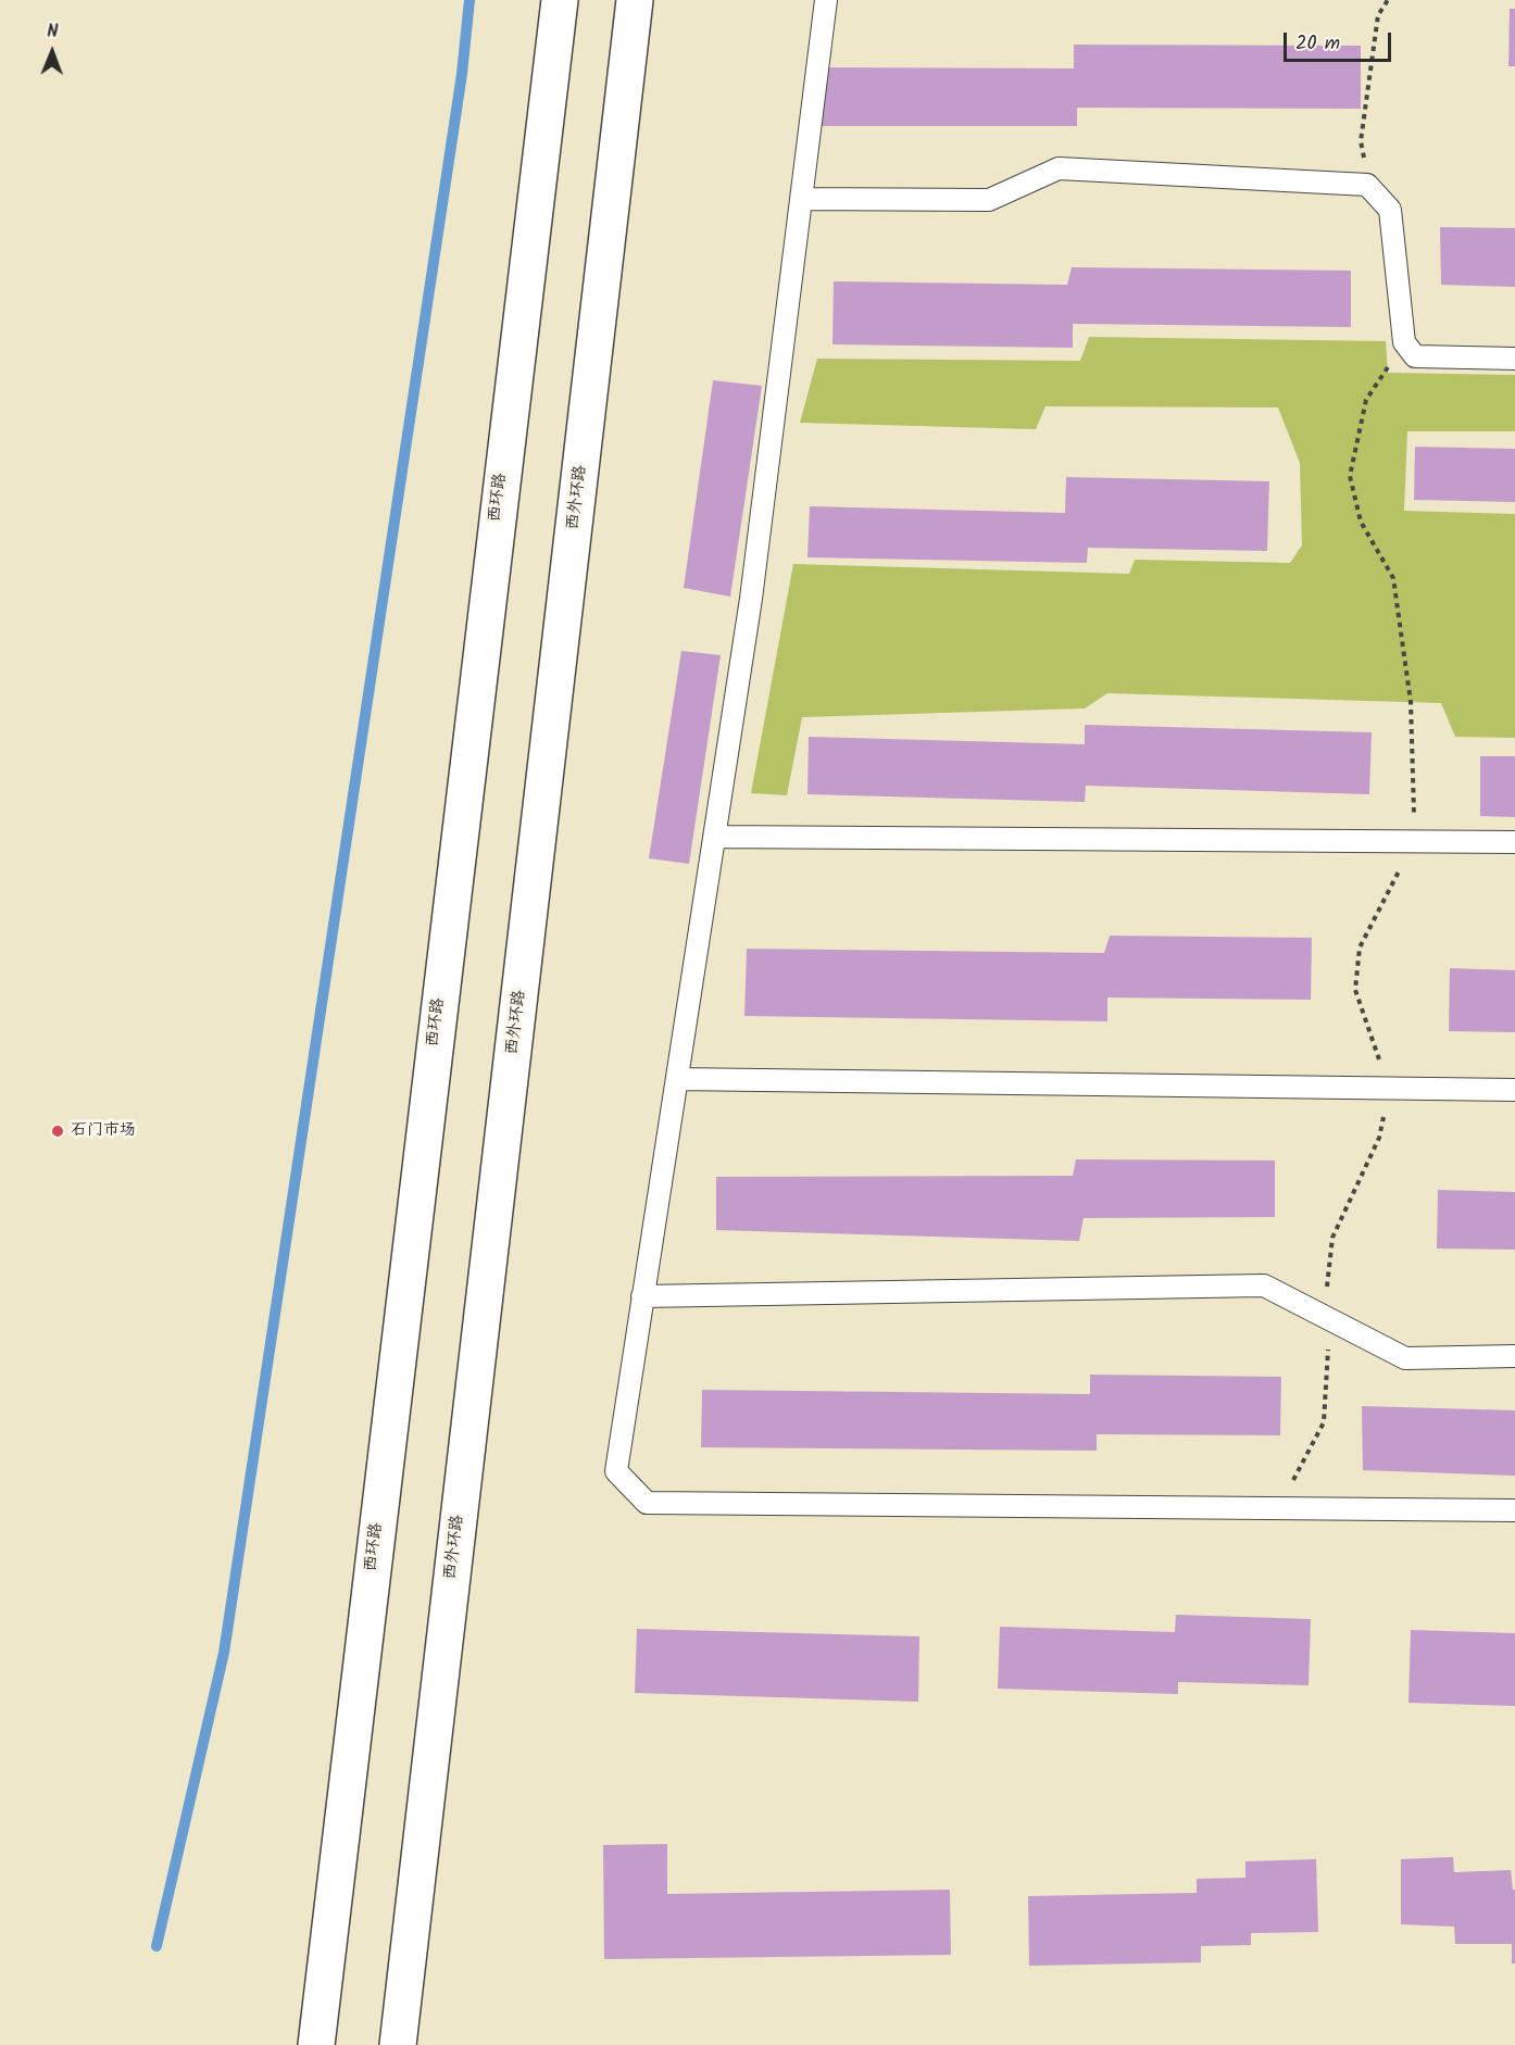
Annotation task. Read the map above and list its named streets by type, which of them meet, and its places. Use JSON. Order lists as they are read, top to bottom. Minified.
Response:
{"streets":{"main road":["西环路","西外环路"]},"places":["石门市场"],"scale_bar":"20 m","north":"top"}
